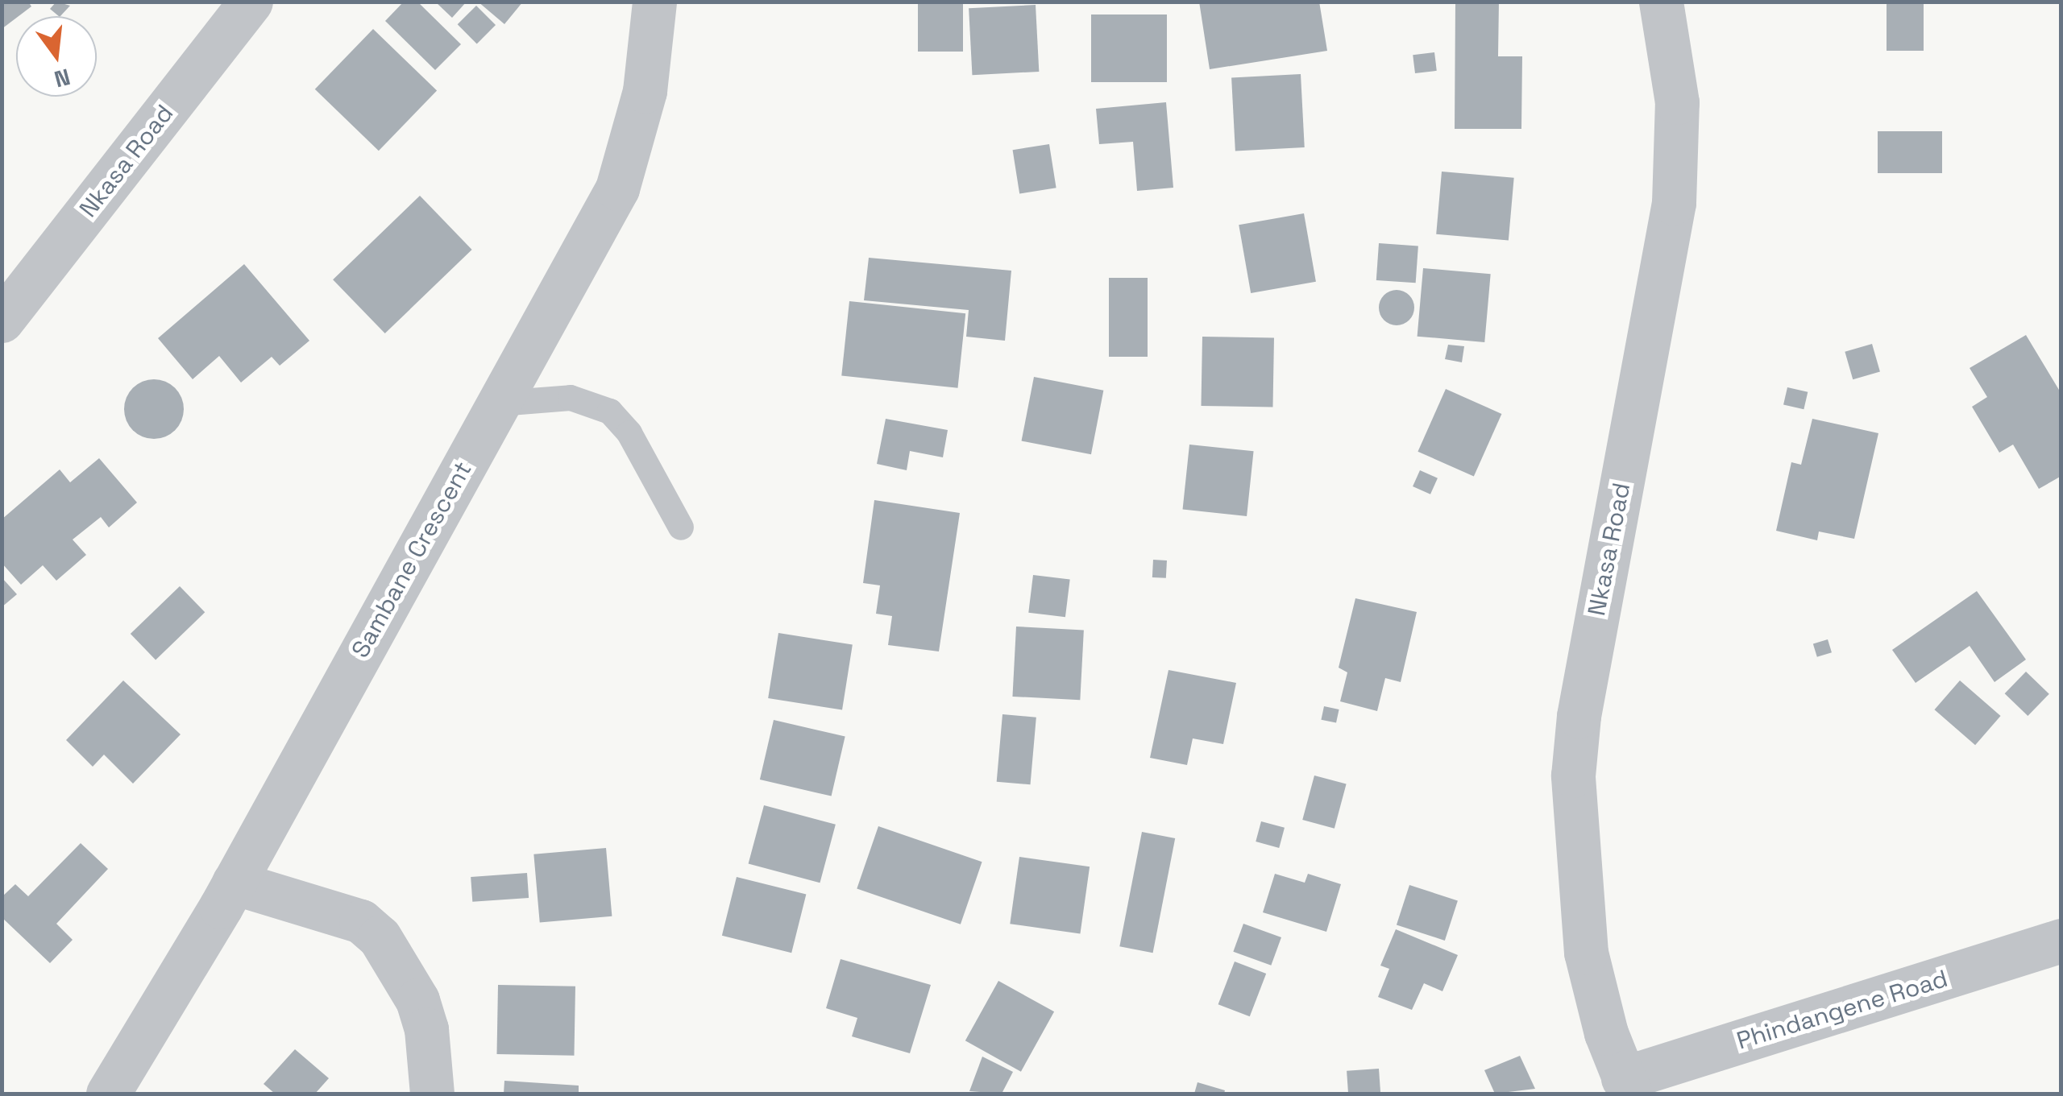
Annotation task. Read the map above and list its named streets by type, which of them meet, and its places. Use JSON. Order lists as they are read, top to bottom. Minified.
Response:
{"streets":{"street":["Nkasa Road","Sambane Crescent","Phindangene Road"]},"crossings":[["Nkasa Road","Phindangene Road"]],"north":"bottom"}
